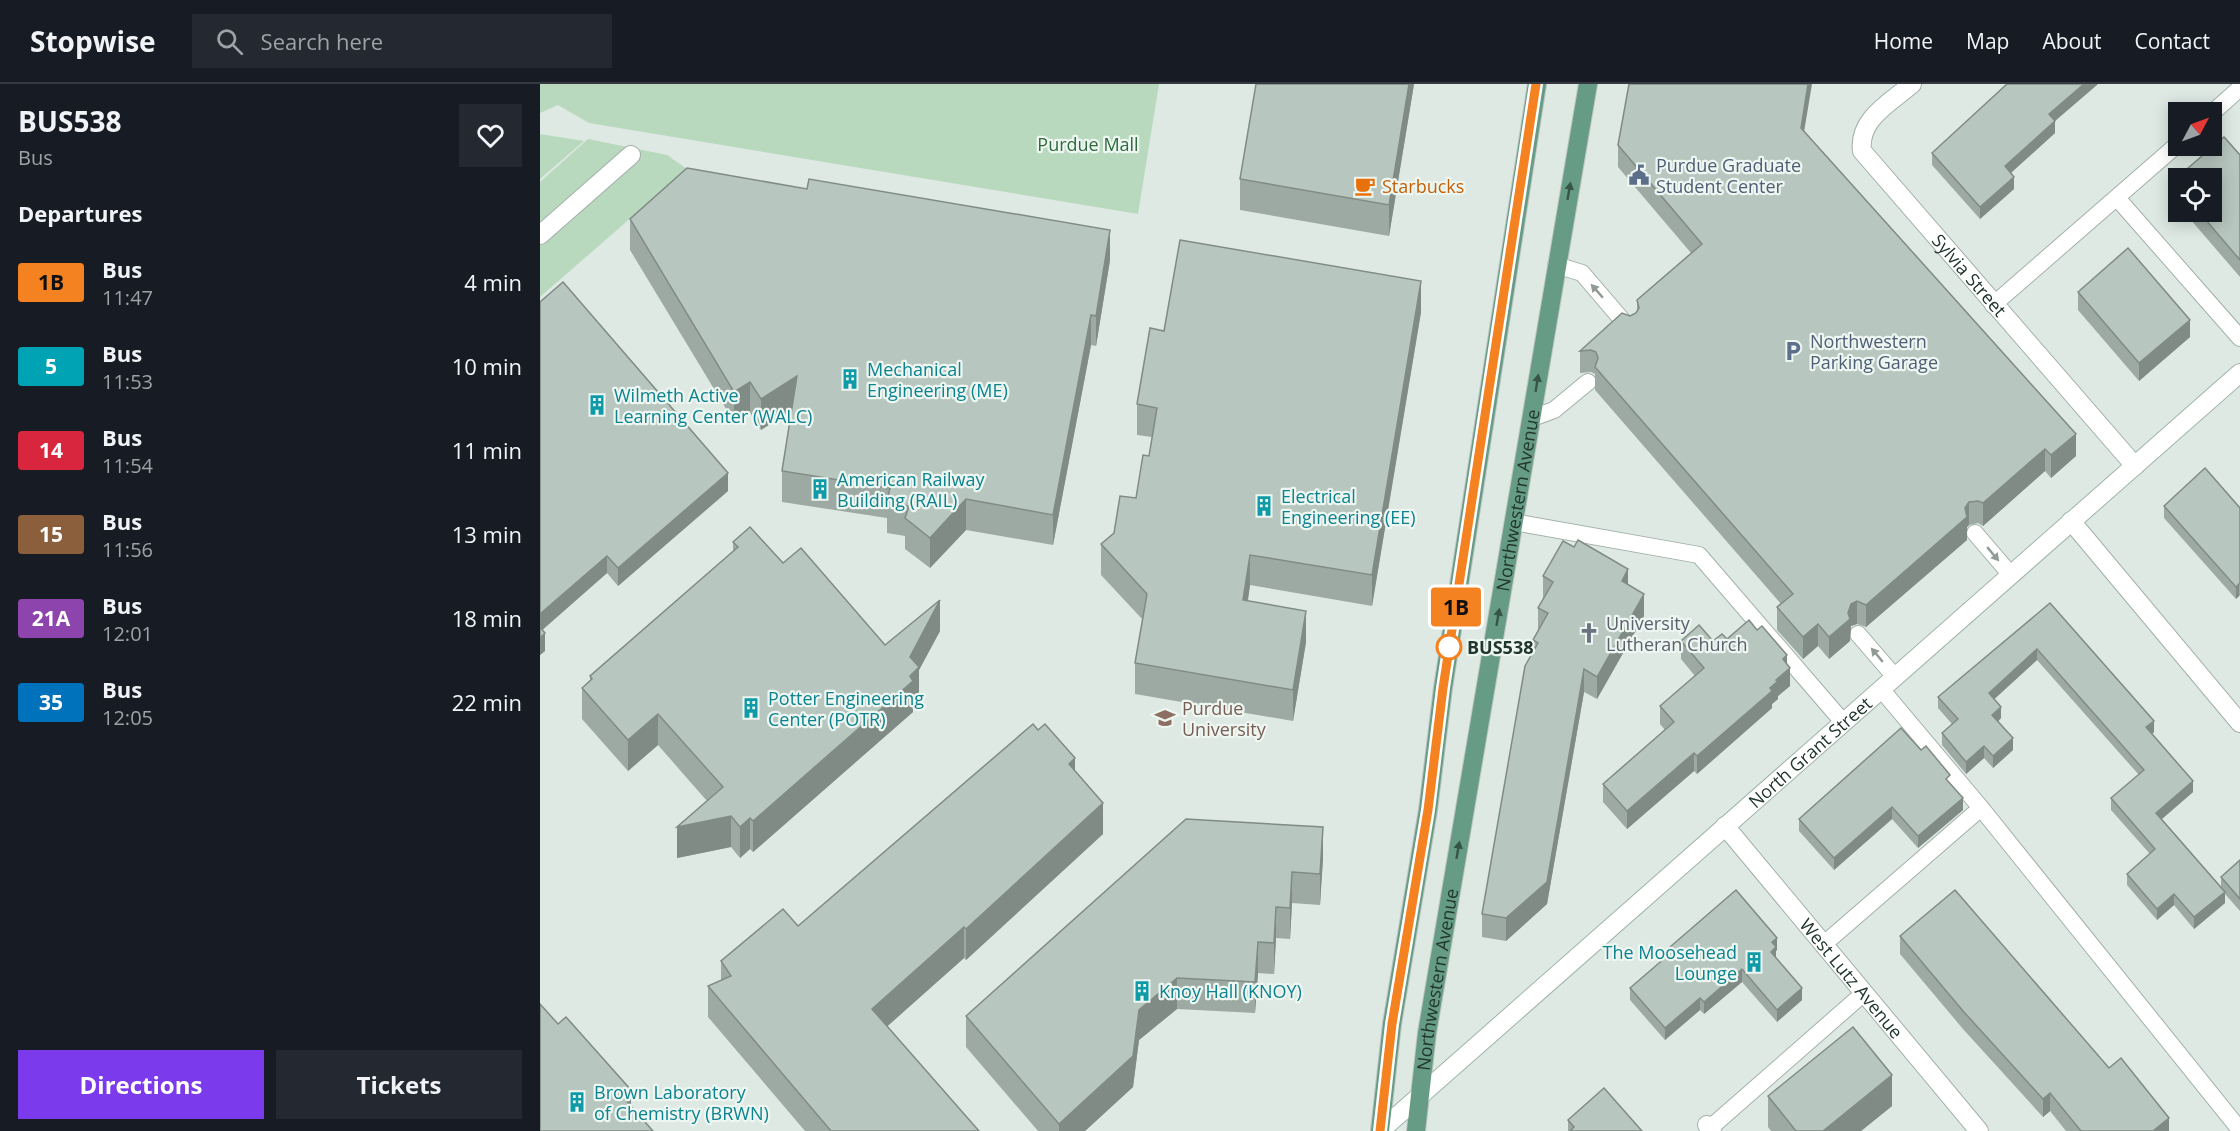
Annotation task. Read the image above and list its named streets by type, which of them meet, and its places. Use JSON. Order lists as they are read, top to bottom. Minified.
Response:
{"streets":{"main road":["Northwestern Avenue"],"street":["Sylvia Street","North Grant Street","West Lutz Avenue"]},"crossings":[["Sylvia Street","North Grant Street"],["Northwestern Avenue","North Grant Street"],["North Grant Street","West Lutz Avenue"]],"parks":["Purdue Mall"],"places":{"public building":["Purdue Graduate Student Center"],"cafe":["Starbucks"],"parking":["Northwestern Parking Garage"],"building":["Mechanical Engineering (ME)","Wilmeth Active Learning Center (WALC)","American Railway Building (RAIL)","Electrical Engineering (EE)","Potter Engineering Center (POTR)","The Moosehead Lounge","Knoy Hall (KNOY)","Brown Laboratory of Chemistry (BRWN)"],"church":["University Lutheran Church"],"other":["BUS538"],"school or university":["Purdue University"]},"lines":["bus line 1B"],"north":"top right","page":{"header":"Stopwise","search":"Search here","nav":["Home","Map","About","Contact"],"heading":[["BUS538","Bus"],"Departures"],"on_map":"1B","list":[{"mark":"1B","name":"Bus","note":"11:47","value":"4 min"},{"mark":"5","name":"Bus","note":"11:53","value":"10 min"},{"mark":"14","name":"Bus","note":"11:54","value":"11 min"},{"mark":"15","name":"Bus","note":"11:56","value":"13 min"},{"mark":"21A","name":"Bus","note":"12:01","value":"18 min"},{"mark":"35","name":"Bus","note":"12:05","value":"22 min"}],"buttons":["Directions","Tickets"]}}
